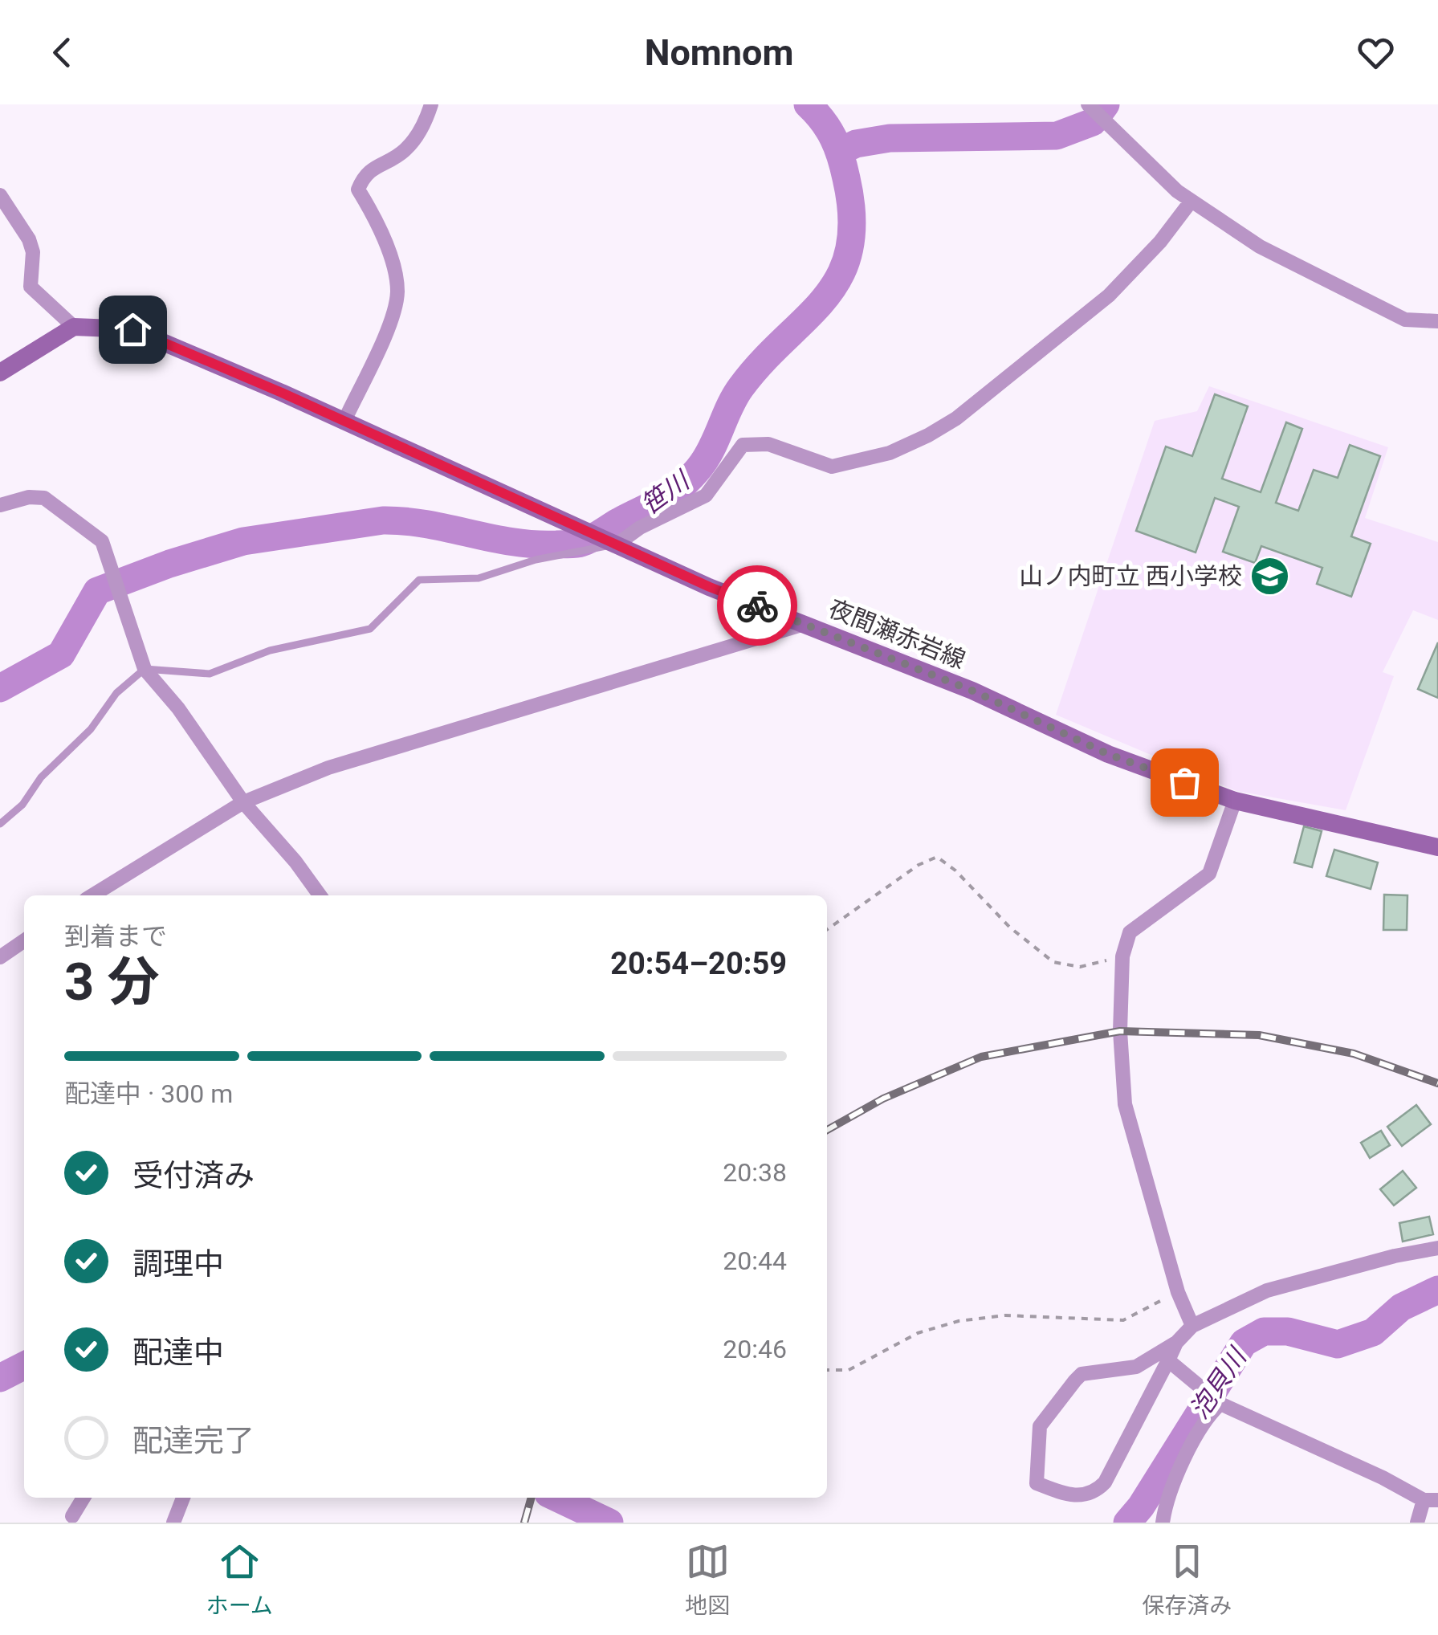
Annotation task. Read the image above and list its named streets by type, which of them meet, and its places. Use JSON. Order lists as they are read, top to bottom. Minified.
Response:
{"streets":{"main road":["夜間瀬赤岩線"]},"water":["笹川","泡貝川"],"places":{"school or university":["山ノ内町立 西小学校"]},"page":{"header":"Nomnom","heading":["3 分","到着まで","20:54–20:59"],"bar":"配達中 · 300 m","list":[["受付済み","20:38"],["調理中","20:44"],["配達中","20:46"],"配達完了"],"tabs":["ホーム","地図","保存済み"]}}
